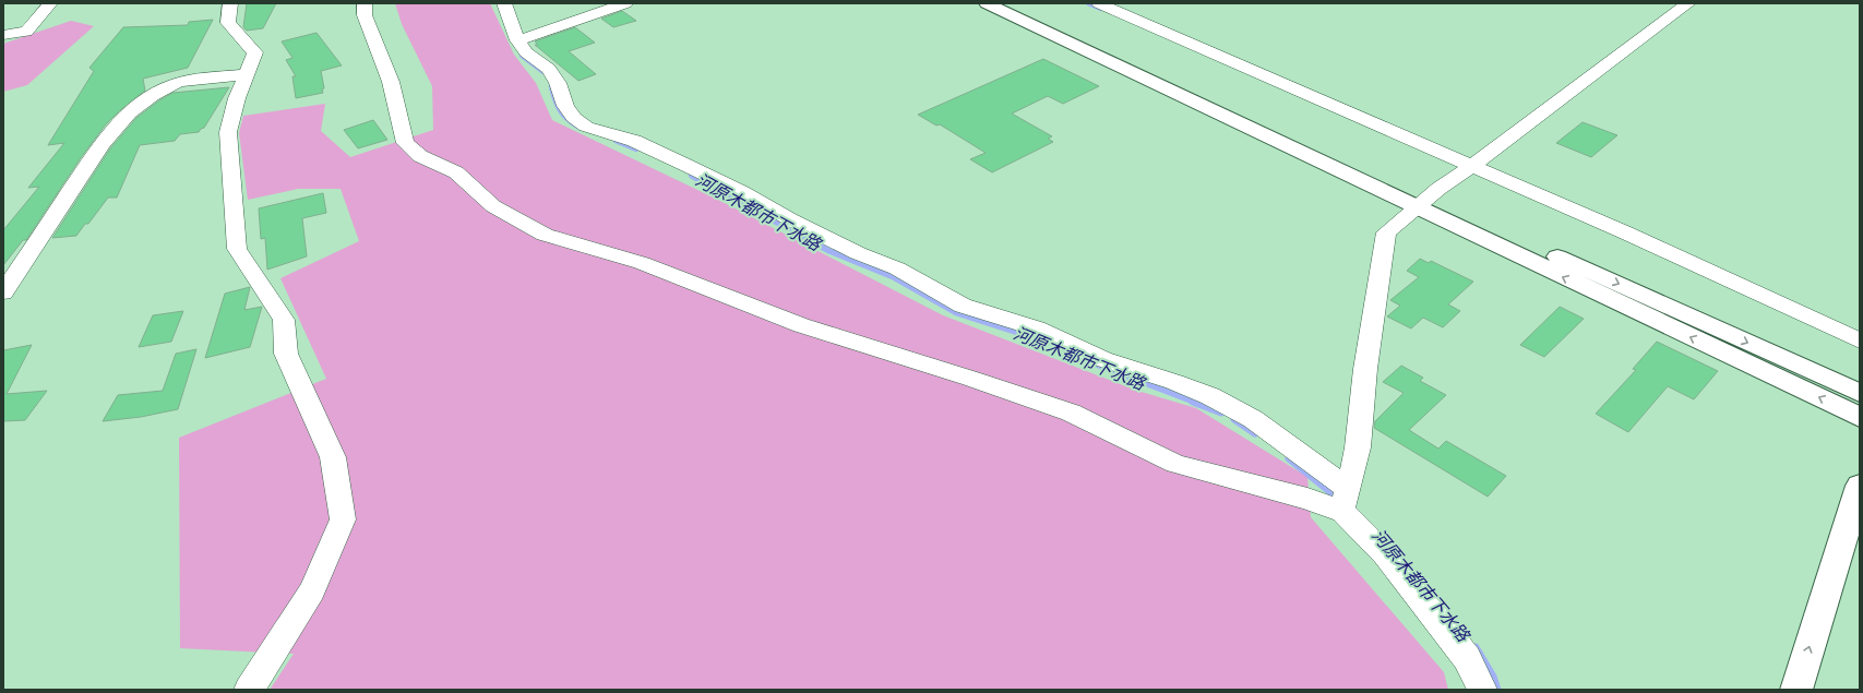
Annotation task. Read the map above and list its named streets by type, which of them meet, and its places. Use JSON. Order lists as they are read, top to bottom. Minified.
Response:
{"water":["河原木都市下水路"]}
